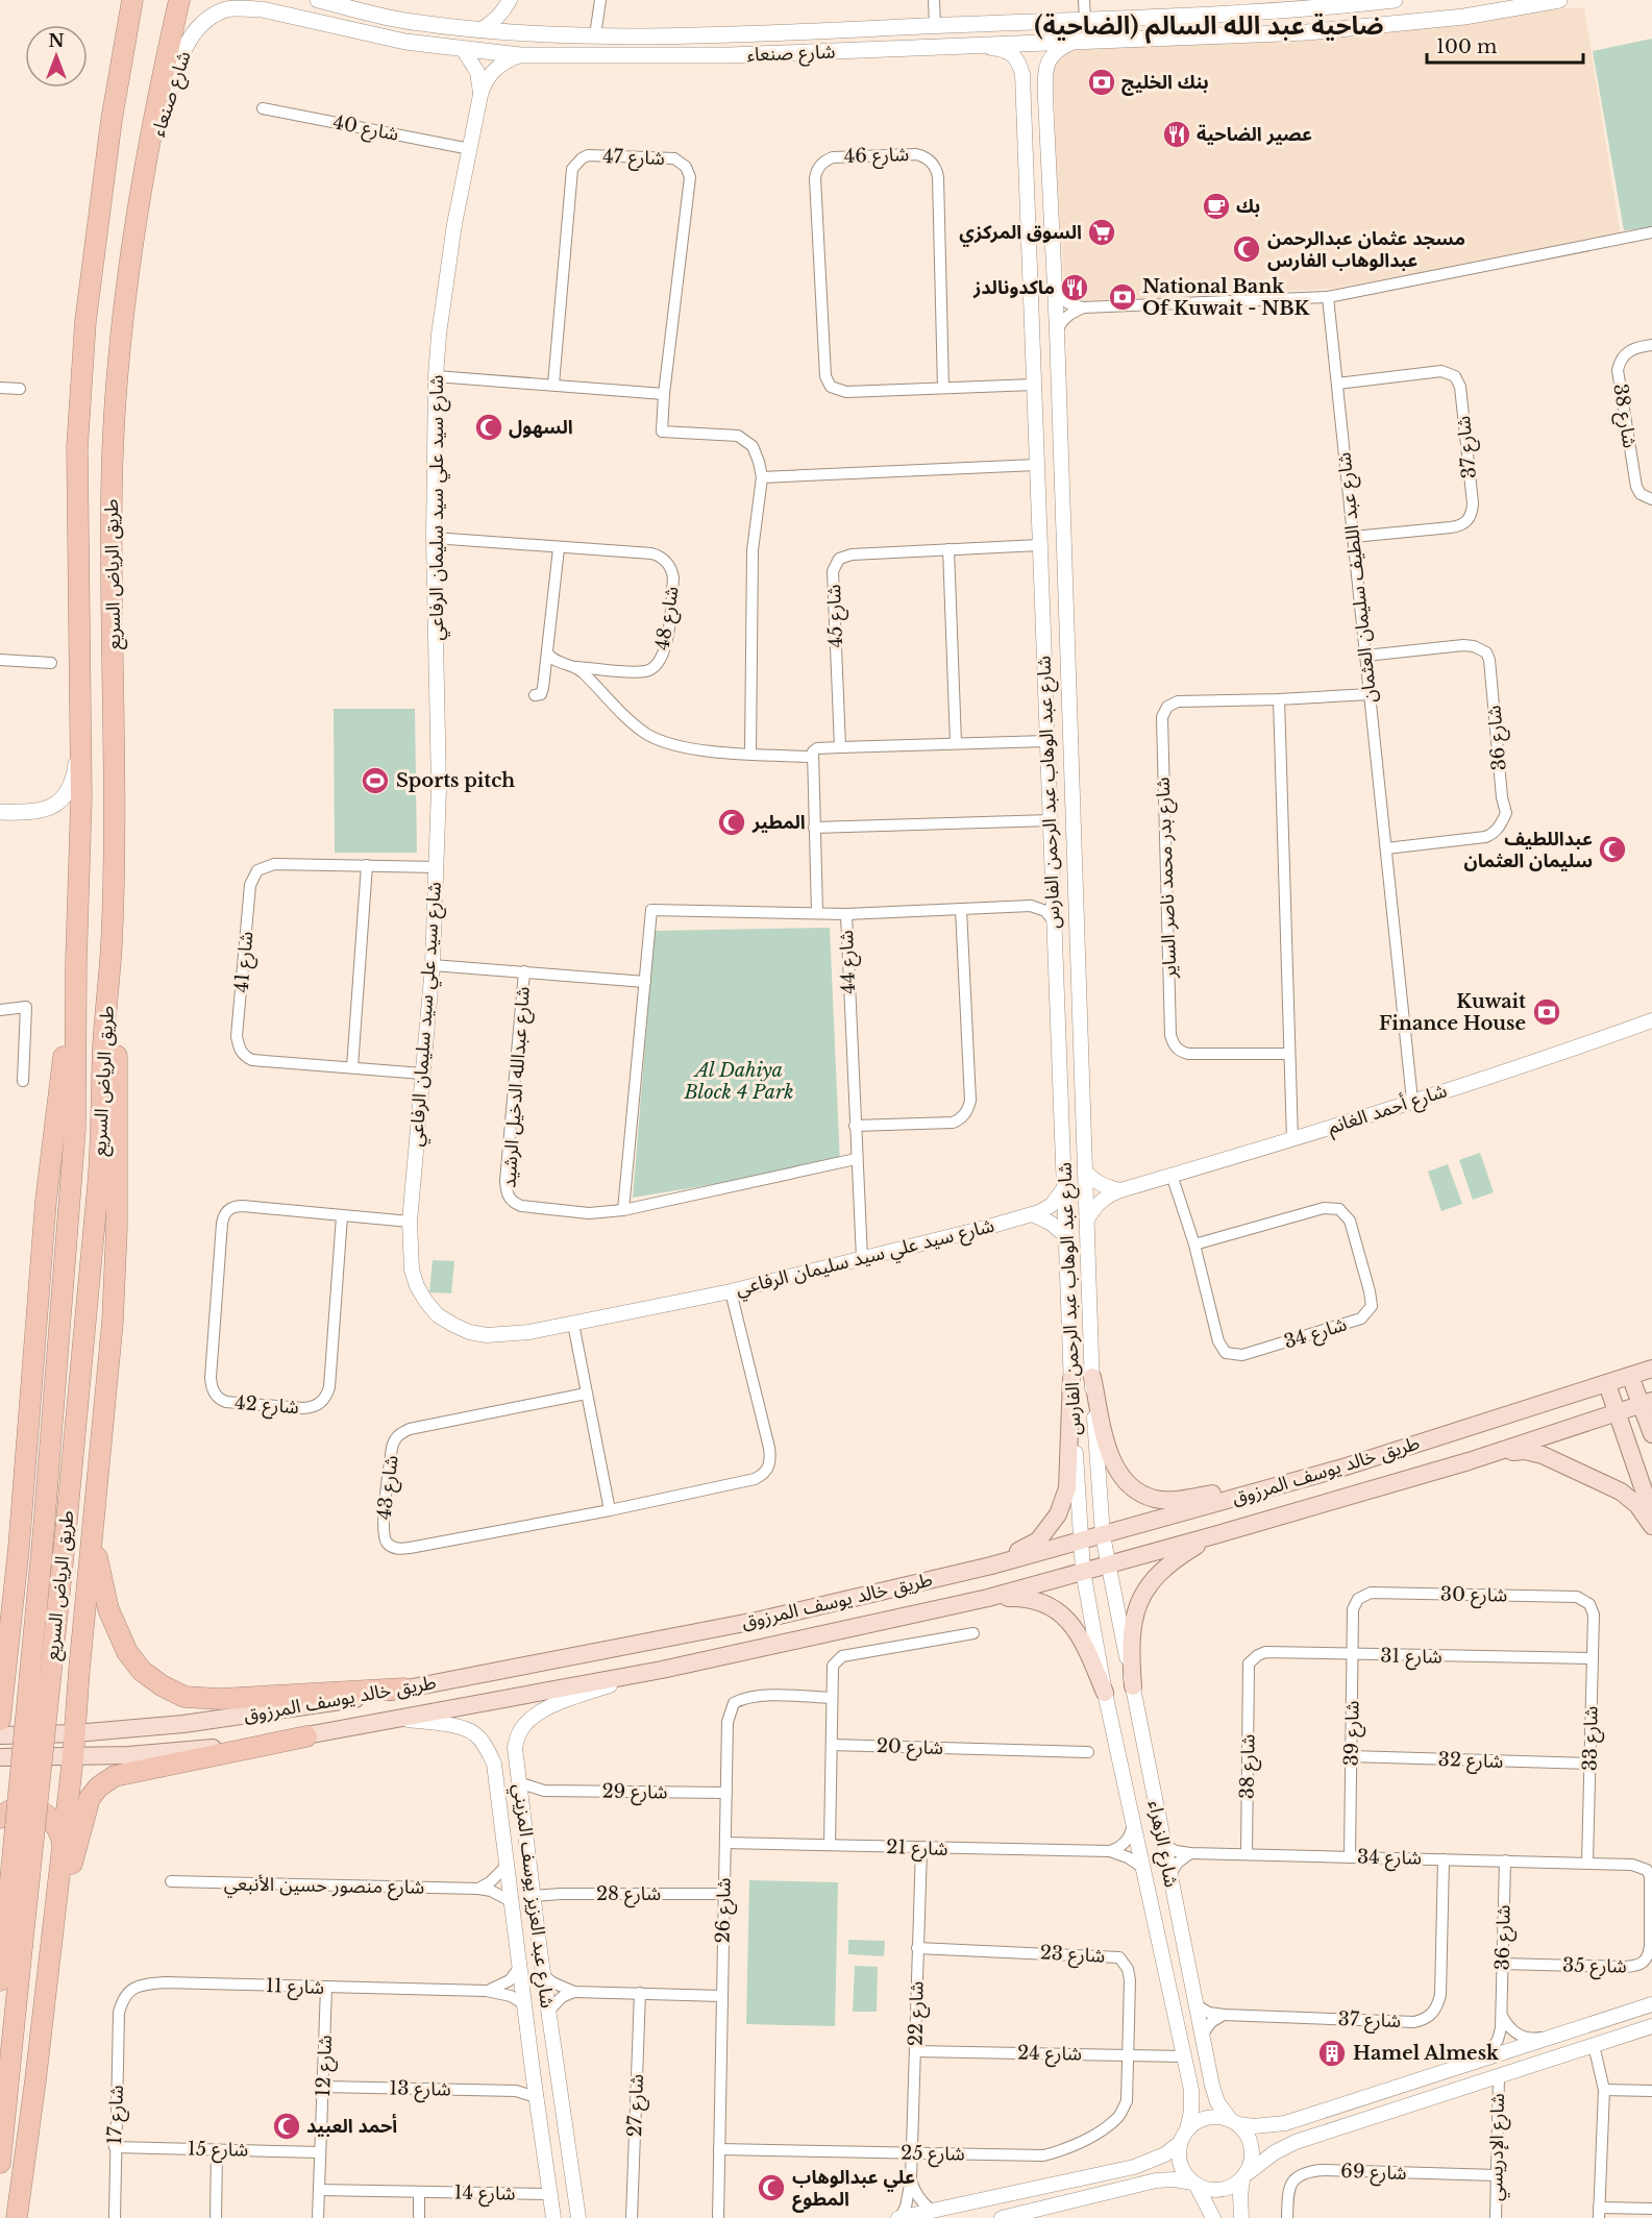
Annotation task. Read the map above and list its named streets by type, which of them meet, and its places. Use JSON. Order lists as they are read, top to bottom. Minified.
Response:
{"streets":{"highway":["طريق الرياض السريع"],"main road":["شارع صنعاء","طريق خالد يوسف المرزوق"],"street":["شارع 40","شارع 46","شارع 47","شارع 38","شارع 37","شارع سيد علي سيد سليمان الرفاعي","شارع عبد اللطيف سليمان العثمان","شارع 45","شارع 48","شارع 36","شارع عبد الوهاب عبد الرحمن الفارس","شارع بدر محمد ناصر الساير","شارع 41","شارع 44","شارع عبدالله الدخيل الرشيد","شارع أحمد الغانم","شارع 34","شارع 42","شارع 43","شارع 30","شارع 31","شارع 39","شارع 33","شارع 20","شارع 32","شارع 29","شارع الزهراء","شارع 21","شارع منصور حسين الأنبعي","شارع 28","شارع عبد العزيز يوسف المزيني","شارع 26","شارع 23","شارع 35","شارع 11","شارع 22","شارع 24","شارع 12","شارع 13","شارع 27","شارع 17","شارع الإدريسي","شارع 15","شارع 25","شارع 69","شارع 14"]},"crossings":[["شارع صنعاء","شارع سيد علي سيد سليمان الرفاعي"],["شارع صنعاء","طريق الرياض السريع"],["شارع صنعاء","شارع عبد الوهاب عبد الرحمن الفارس"],["شارع 40","شارع سيد علي سيد سليمان الرفاعي"],["شارع 46","شارع عبد الوهاب عبد الرحمن الفارس"],["شارع 38","شارع 34"],["شارع 38","شارع 31"],["شارع 37","شارع عبد اللطيف سليمان العثمان"],["شارع 37","شارع 34"],["شارع 37","شارع الزهراء"],["شارع سيد علي سيد سليمان الرفاعي","شارع 48"],["شارع سيد علي سيد سليمان الرفاعي","شارع عبد الوهاب عبد الرحمن الفارس"],["شارع سيد علي سيد سليمان الرفاعي","شارع 41"],["شارع سيد علي سيد سليمان الرفاعي","شارع 44"],["شارع سيد علي سيد سليمان الرفاعي","شارع عبدالله الدخيل الرشيد"],["شارع سيد علي سيد سليمان الرفاعي","شارع 42"],["شارع سيد علي سيد سليمان الرفاعي","شارع 43"],["شارع عبد اللطيف سليمان العثمان","شارع 36"],["شارع عبد اللطيف سليمان العثمان","شارع بدر محمد ناصر الساير"],["شارع عبد اللطيف سليمان العثمان","شارع أحمد الغانم"],["شارع 45","شارع عبد الوهاب عبد الرحمن الفارس"],["شارع 36","شارع 34"],["شارع 36","شارع 35"],["شارع عبد الوهاب عبد الرحمن الفارس","شارع أحمد الغانم"],["شارع عبد الوهاب عبد الرحمن الفارس","طريق خالد يوسف المرزوق"],["شارع عبد الوهاب عبد الرحمن الفارس","شارع الزهراء"],["شارع 44","شارع عبدالله الدخيل الرشيد"],["شارع أحمد الغانم","شارع 34"],["شارع 34","شارع 39"],["شارع 34","شارع 33"],["شارع 34","شارع الزهراء"],["شارع 34","شارع 35"],["طريق خالد يوسف المرزوق","شارع الزهراء"],["طريق خالد يوسف المرزوق","شارع عبد العزيز يوسف المزيني"],["شارع 30","شارع 39"],["شارع 30","شارع 33"],["شارع 31","شارع 39"],["شارع 31","شارع 33"],["شارع 39","شارع 32"],["شارع 33","شارع 32"],["شارع 33","شارع 35"],["شارع 29","شارع عبد العزيز يوسف المزيني"],["شارع 29","شارع 26"],["شارع الزهراء","شارع 21"],["شارع الزهراء","شارع 24"],["شارع 21","شارع 26"],["شارع 21","شارع 22"],["شارع منصور حسين الأنبعي","شارع عبد العزيز يوسف المزيني"],["شارع 28","شارع عبد العزيز يوسف المزيني"],["شارع 28","شارع 26"],["شارع عبد العزيز يوسف المزيني","شارع 11"],["شارع عبد العزيز يوسف المزيني","شارع 13"],["شارع عبد العزيز يوسف المزيني","شارع 14"],["شارع 26","شارع 25"],["شارع 23","شارع 22"],["شارع 23","شارع 24"],["شارع 23","شارع 25"],["شارع 11","شارع 12"],["شارع 11","شارع 17"],["شارع 22","شارع 24"],["شارع 22","شارع 25"],["شارع 12","شارع 13"],["شارع 12","شارع 15"],["شارع 12","شارع 14"],["شارع 17","شارع 15"],["شارع الإدريسي","شارع 69"]],"districts":["ضاحية عبد الله السالم (الضاحية)"],"parks":["Al Dahiya Block 4 Park"],"places":{"bank":["بنك الخليج","National Bank Of Kuwait - NBK","Kuwait Finance House"],"restaurant":["عصير الضاحية","ماكدونالدز"],"cafe":["بك"],"supermarket":["السوق المركزي"],"mosque":["مسجد عثمان عبدالرحمن عبدالوهاب الفارس","السهول","المطير","عبداللطيف سليمان العثمان","أحمد العبيد","علي عبدالوهاب المطوع"],"sports":["Sports pitch"],"building":["Hamel Almesk"]},"scale_bar":"100 m","north":"top"}
